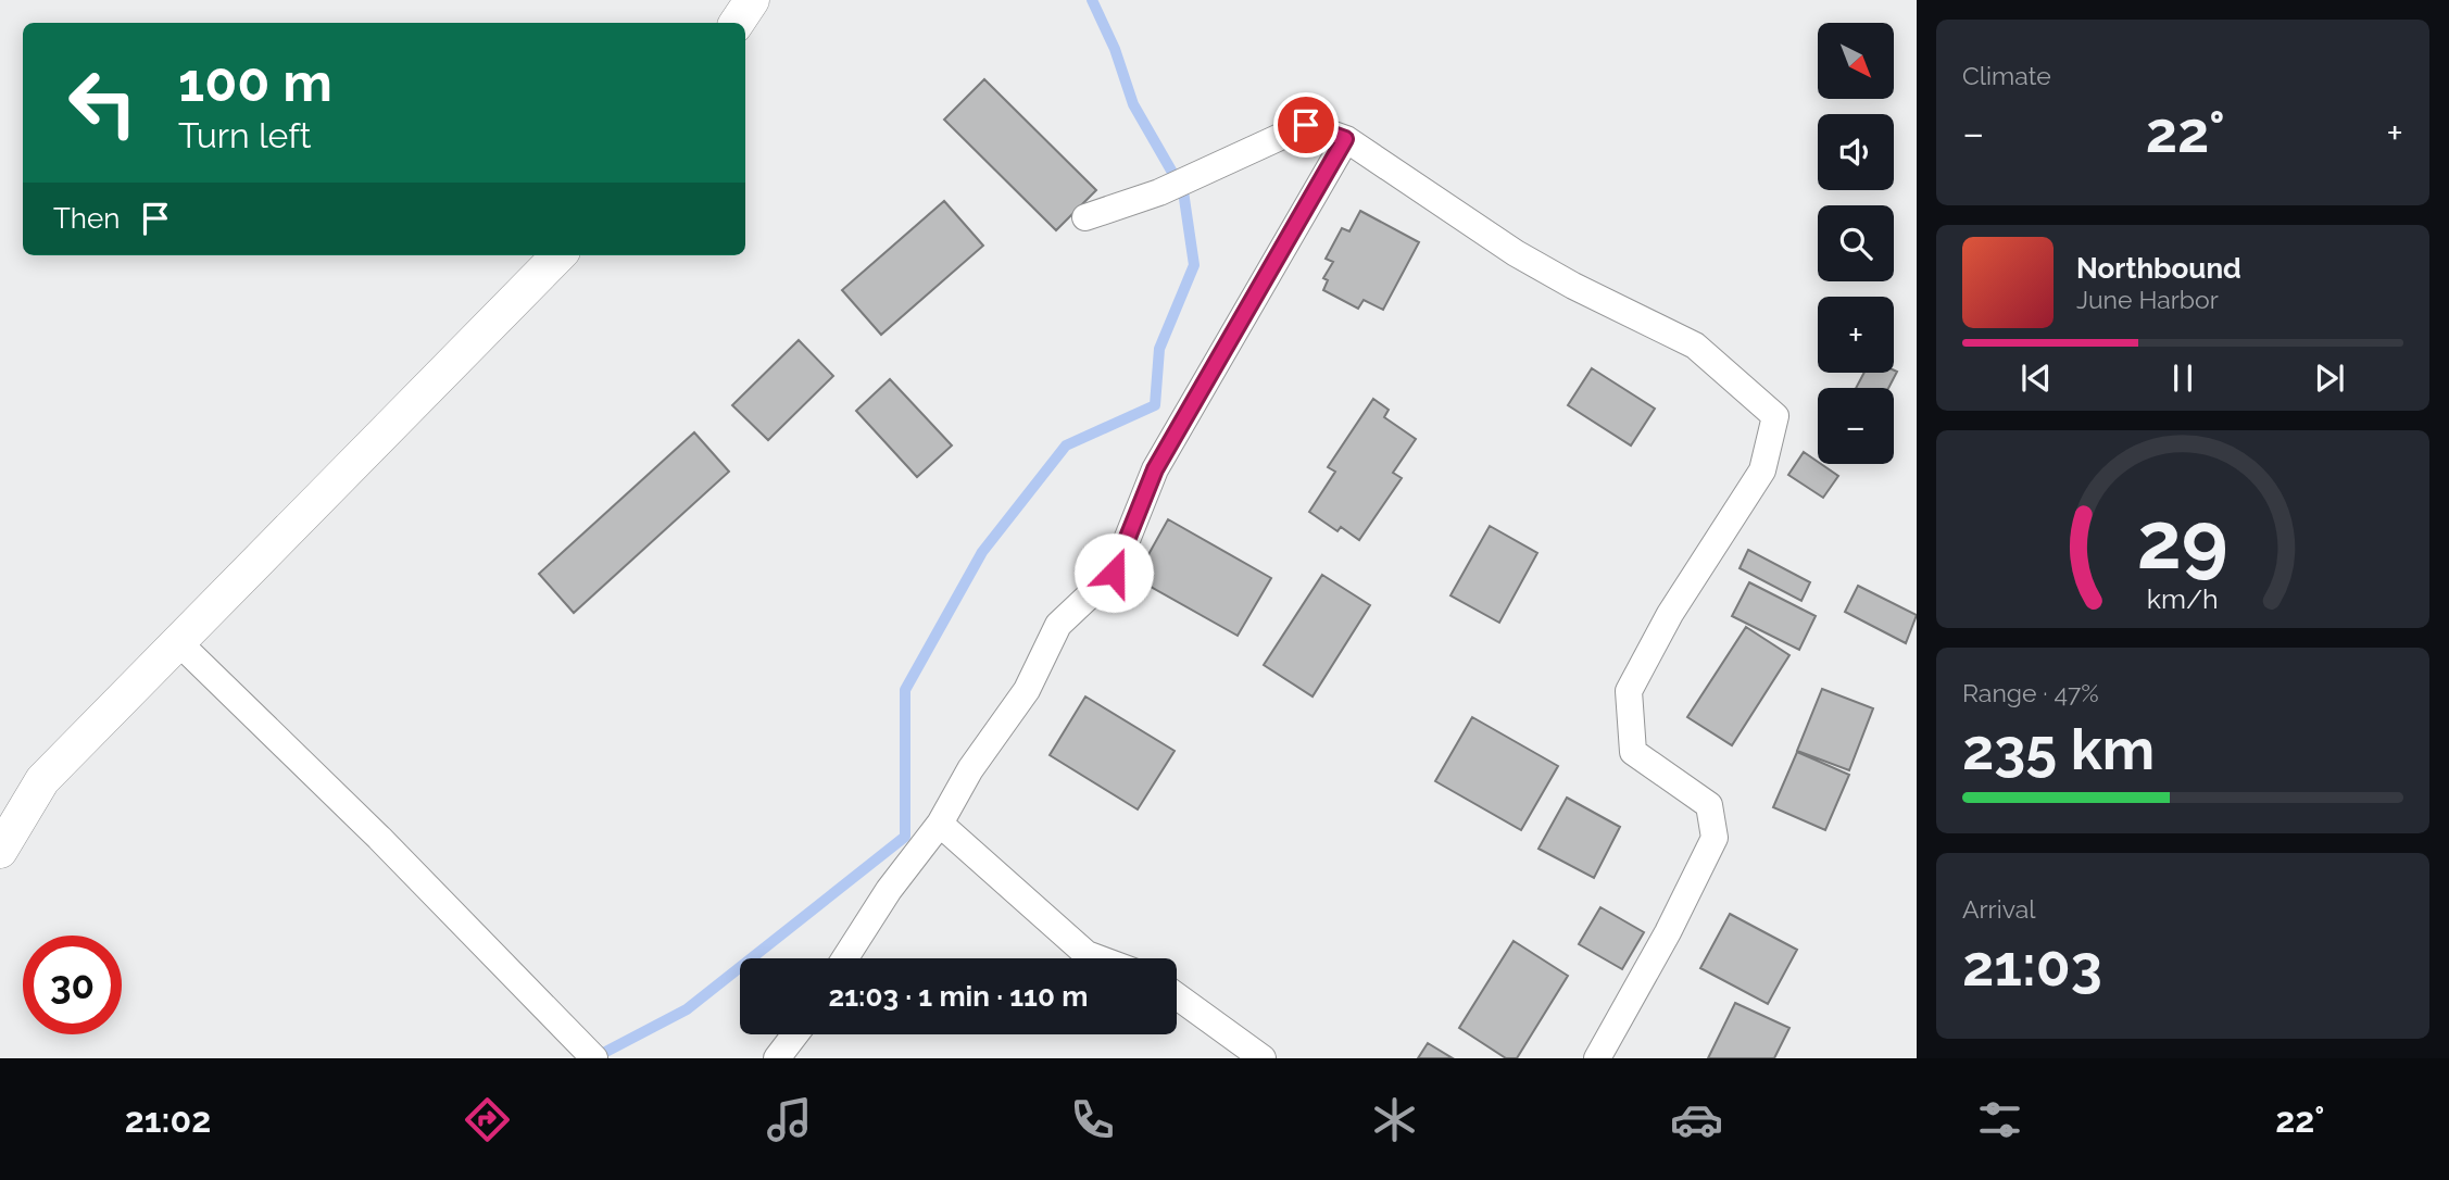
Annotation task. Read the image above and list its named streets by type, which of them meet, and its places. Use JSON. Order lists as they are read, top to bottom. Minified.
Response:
{"north":"bottom right","page":{"tile":["Climate",["Range · 47%","235 km"],["Arrival","21:03"]],"map_buttons":["+","−"],"turn":["100 m","Turn left"],"heat":["−","22°","+"],"then":"Then","song":["Northbound","June Harbor"],"limit":"30","trip":"21:03 · 1 min · 110 m","tabs":["21:02","22°"],"gauge":["29","km/h"]}}
